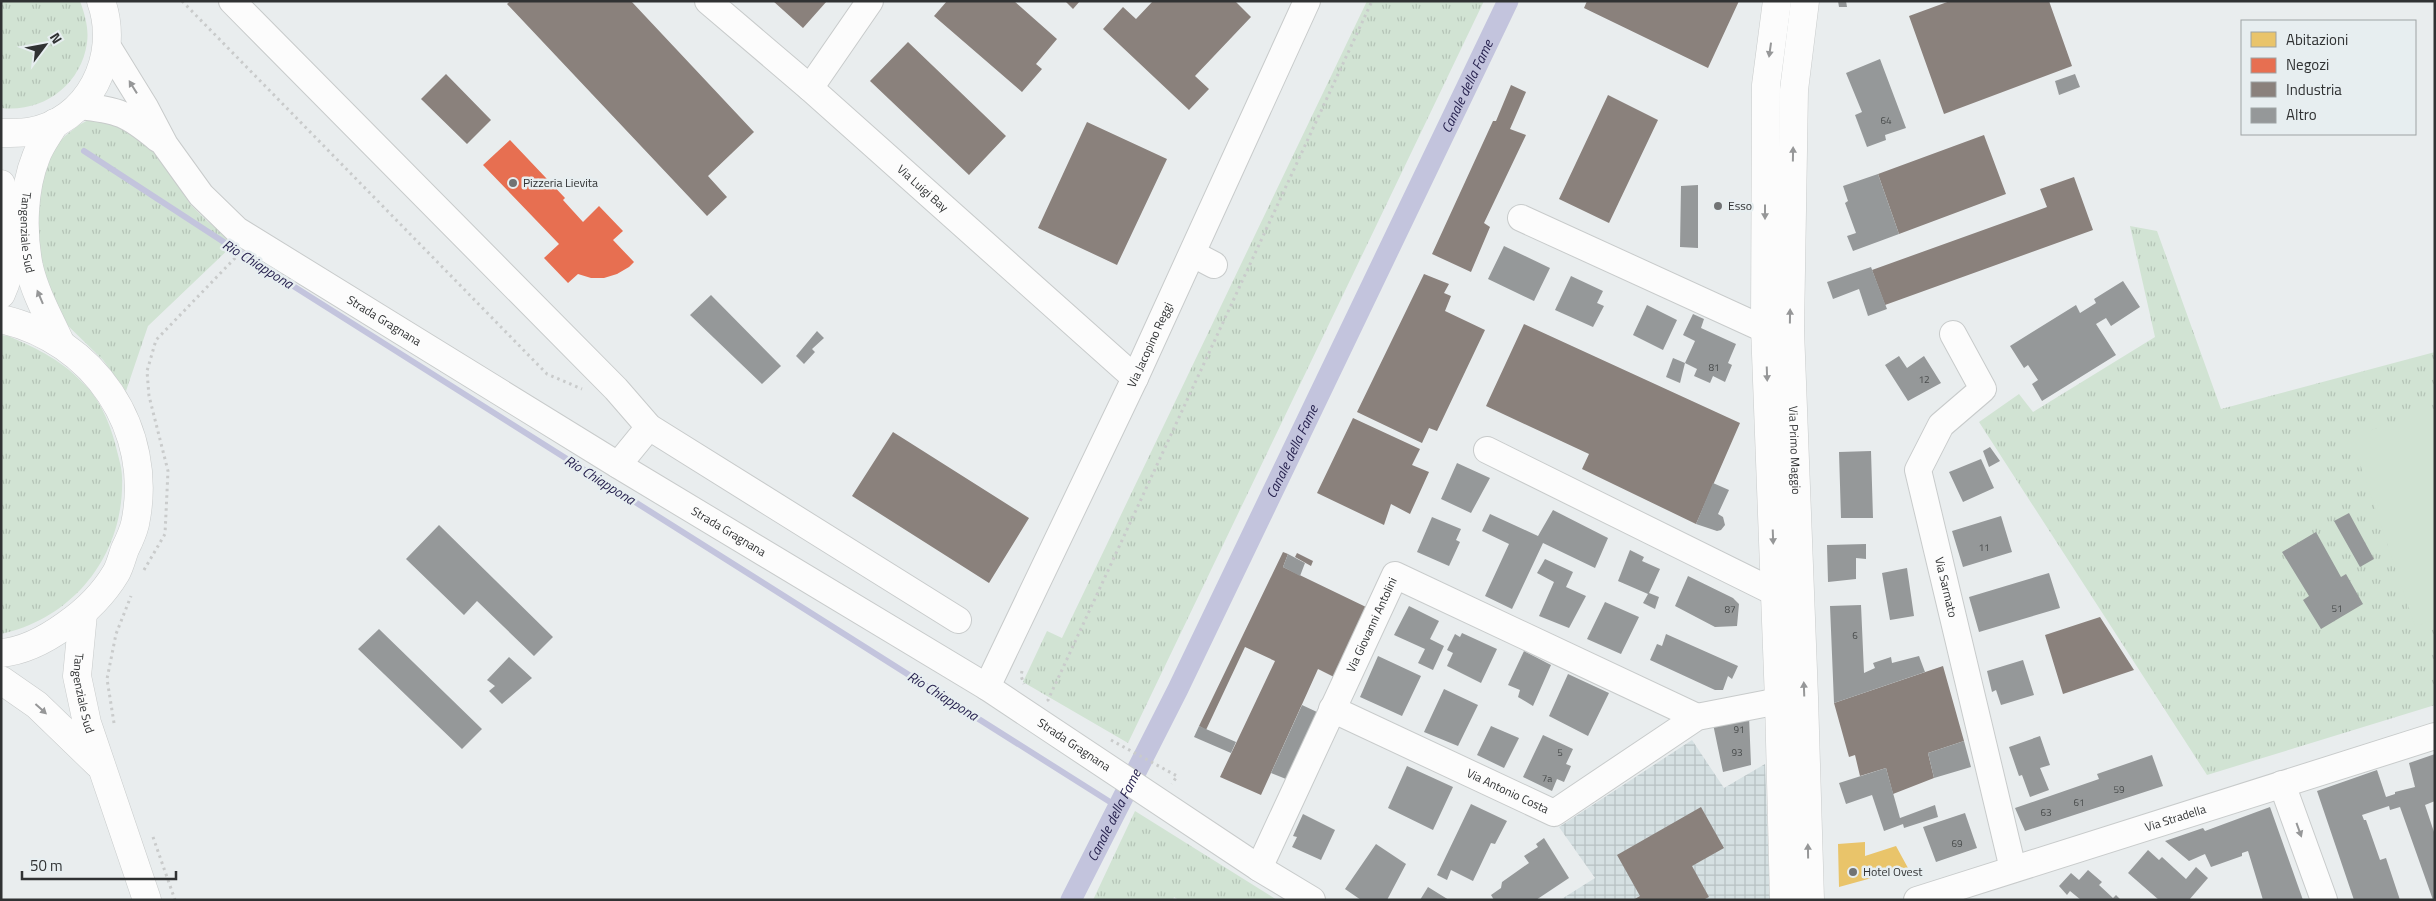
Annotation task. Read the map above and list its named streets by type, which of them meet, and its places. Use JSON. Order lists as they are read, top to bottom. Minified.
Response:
{"streets":{"main road":["Tangenziale Sud","Via Primo Maggio"],"street":["Via Luigi Bay","Strada Gragnana","Via Jacopino Reggi","Via Sarmato","Via Giovanni Antolini","Via Antonio Costa","Via Stradella"]},"crossings":[["Via Luigi Bay","Via Jacopino Reggi"],["Strada Gragnana","Via Jacopino Reggi"],["Strada Gragnana","Via Giovanni Antolini"],["Via Sarmato","Via Stradella"],["Via Giovanni Antolini","Via Antonio Costa"]],"water":["Canale della Fame","Rio Chiappona"],"places":["Pizzeria Lievita","Esso","Hotel Ovest"],"house_numbers":["64","81","12","11","51","87","6","91","5","93","7a","59","61","63","69"],"legend":["Abitazioni","Negozi","Industria","Altro"],"scale_bar":"50 m","north":"top right"}
